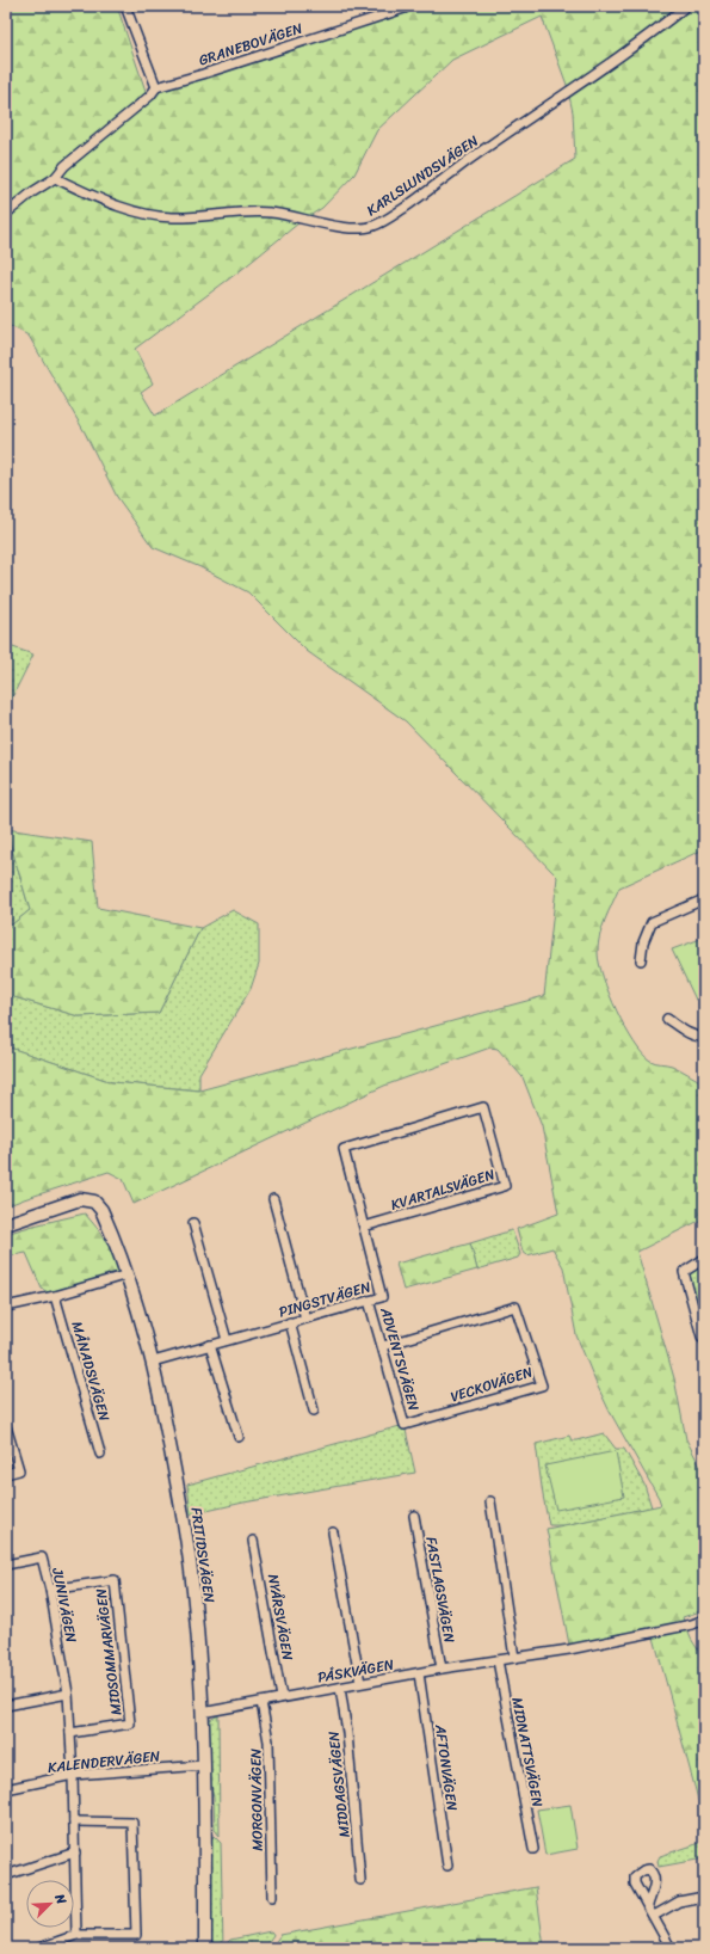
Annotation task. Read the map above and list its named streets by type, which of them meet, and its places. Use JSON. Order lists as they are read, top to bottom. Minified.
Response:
{"streets":{"street":["GRANEBOVÄGEN","KARLSLUNDSVÄGEN","KVARTALSVÄGEN","PINGSTVÄGEN","ADVENTSVÄGEN","MÅNADSVÄGEN","VECKOVÄGEN","FRITIDSVÄGEN","FASTLAGSVÄGEN","JUNIVÄGEN","NYÅRSVÄGEN","MIDSOMMARVÄGEN","PÅSKVÄGEN","MIDNATTSVÄGEN","KALENDERVÄGEN","AFTONVÄGEN","MIDDAGSVÄGEN","MORGONVÄGEN"]},"crossings":[["KVARTALSVÄGEN","PINGSTVÄGEN"],["PINGSTVÄGEN","ADVENTSVÄGEN"],["PINGSTVÄGEN","FRITIDSVÄGEN"],["ADVENTSVÄGEN","VECKOVÄGEN"],["FRITIDSVÄGEN","PÅSKVÄGEN"],["FRITIDSVÄGEN","KALENDERVÄGEN"],["FASTLAGSVÄGEN","PÅSKVÄGEN"],["JUNIVÄGEN","MIDSOMMARVÄGEN"],["JUNIVÄGEN","KALENDERVÄGEN"],["NYÅRSVÄGEN","PÅSKVÄGEN"],["PÅSKVÄGEN","MIDNATTSVÄGEN"],["PÅSKVÄGEN","AFTONVÄGEN"],["PÅSKVÄGEN","MIDDAGSVÄGEN"],["PÅSKVÄGEN","MORGONVÄGEN"]],"north":"top right"}
